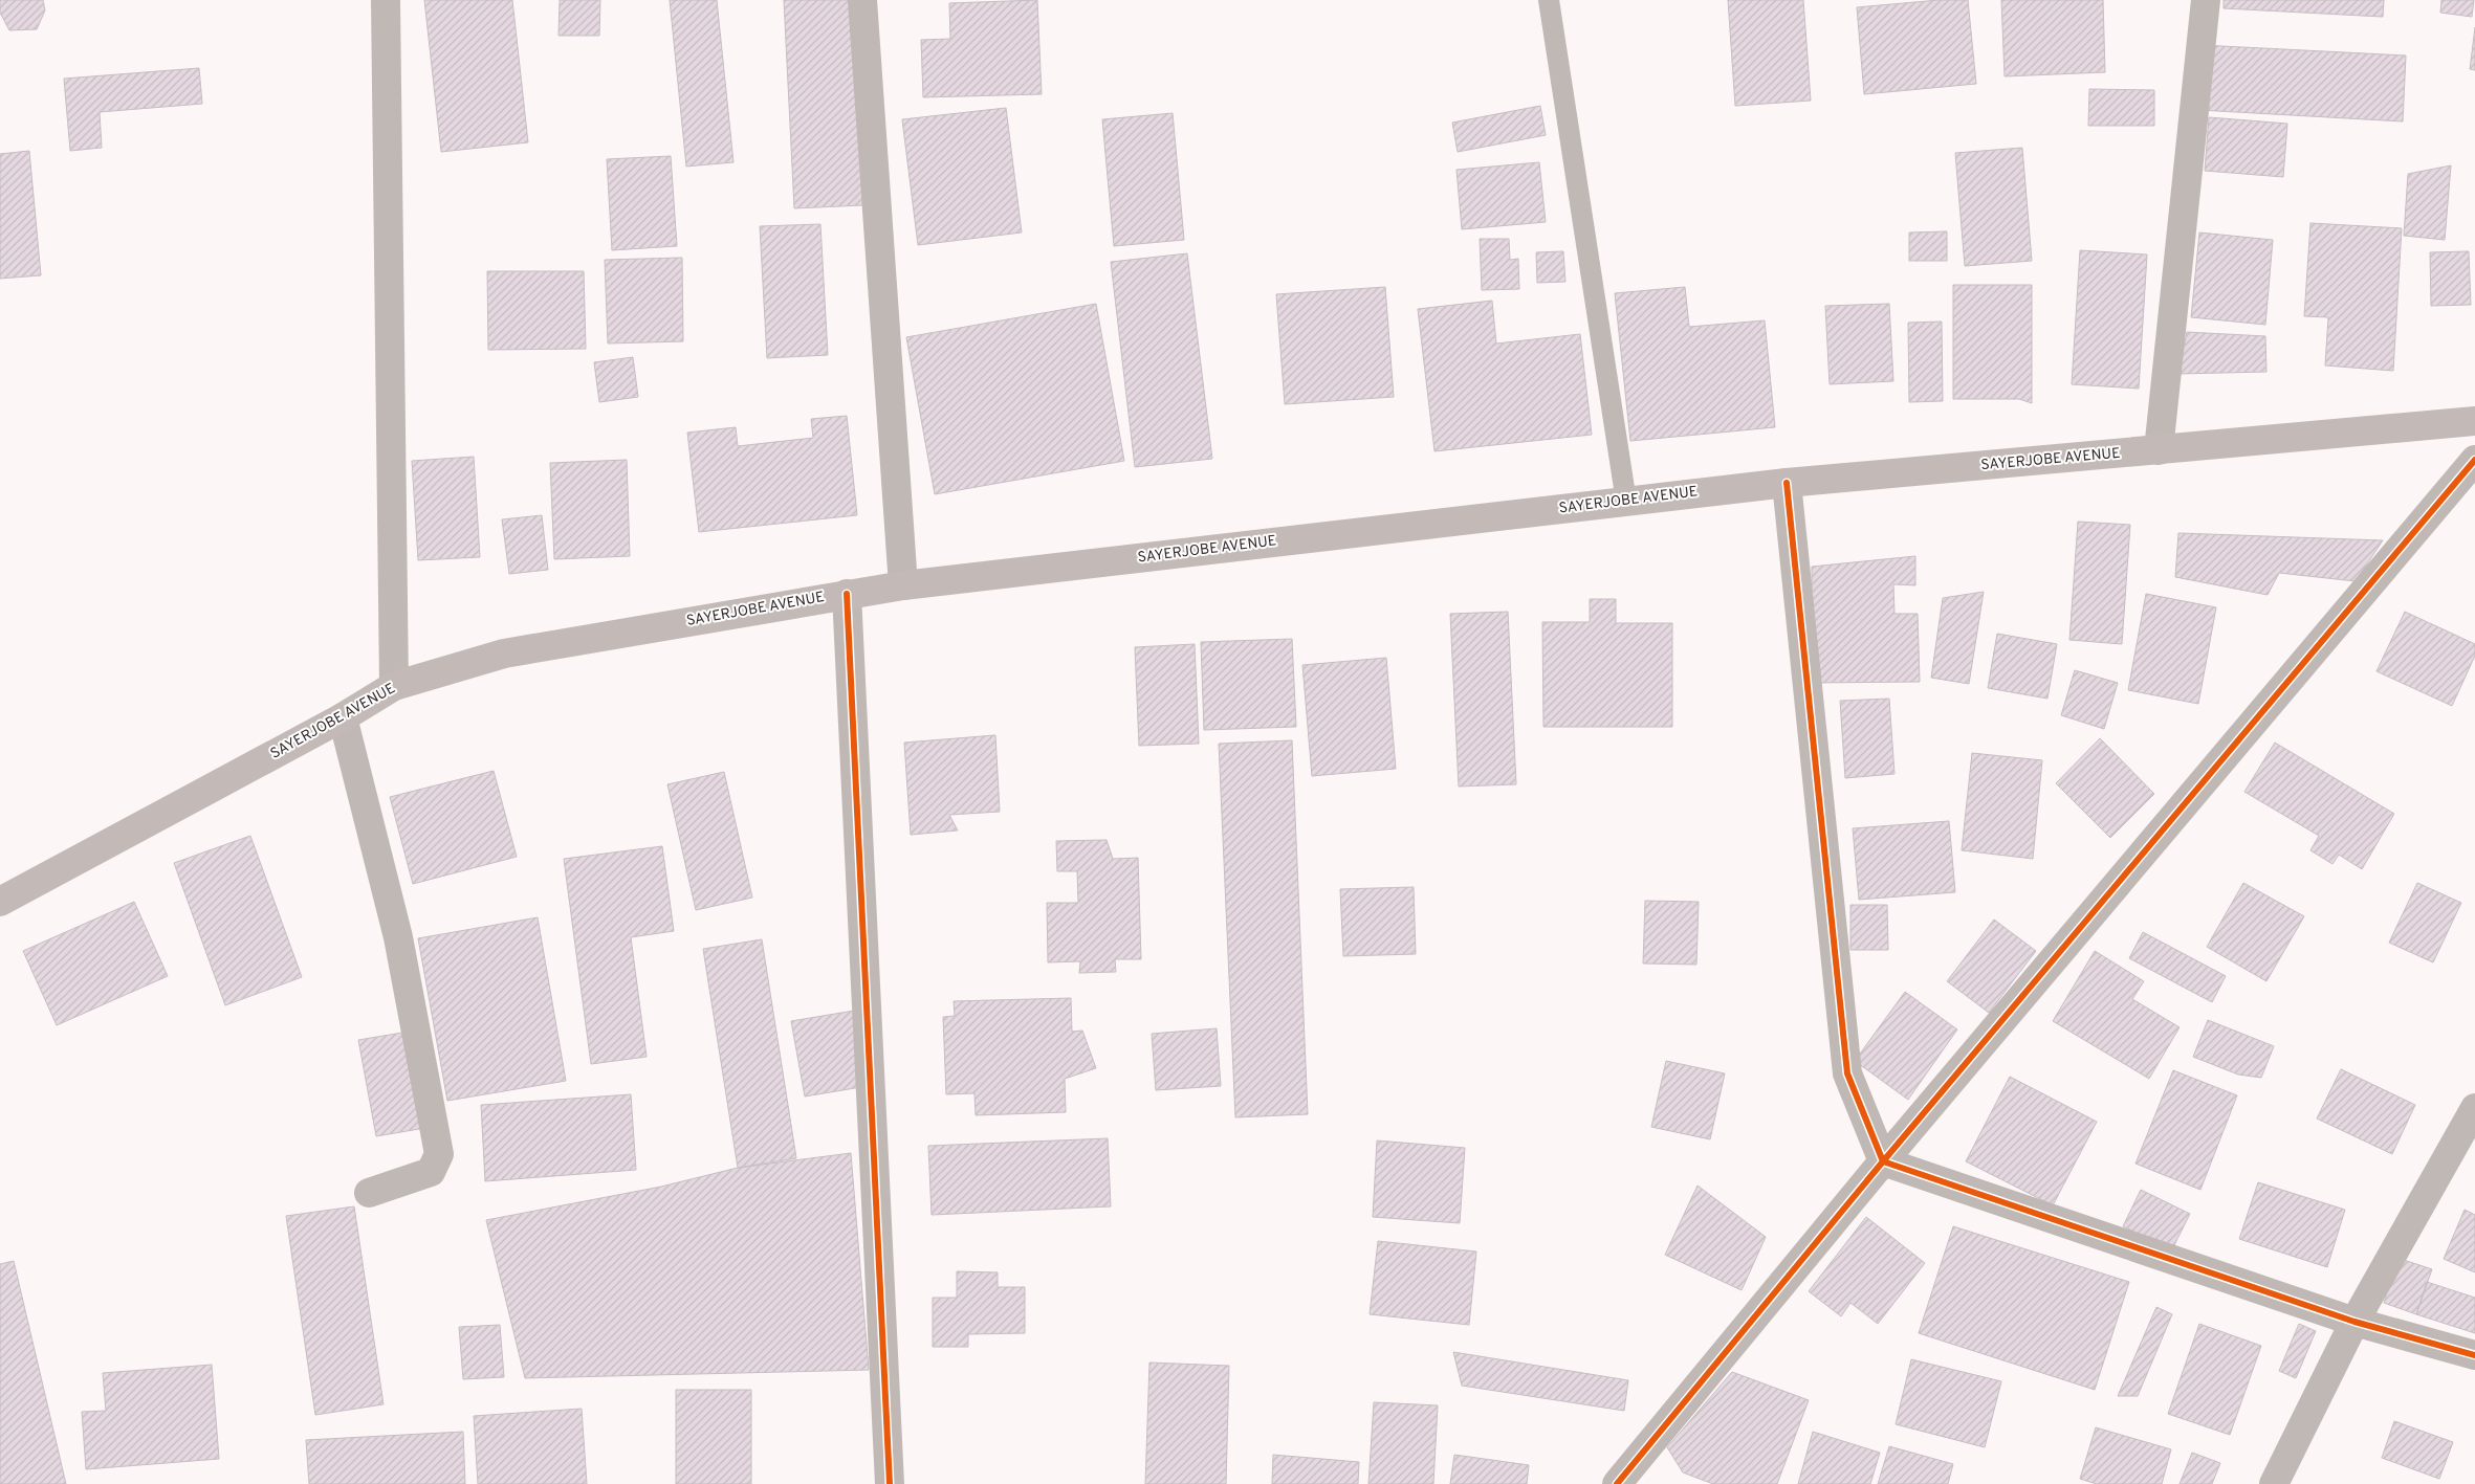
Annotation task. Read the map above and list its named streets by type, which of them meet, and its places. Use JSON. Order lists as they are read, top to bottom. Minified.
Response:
{"streets":{"main road":["SAYERJOBE AVENUE"]}}
